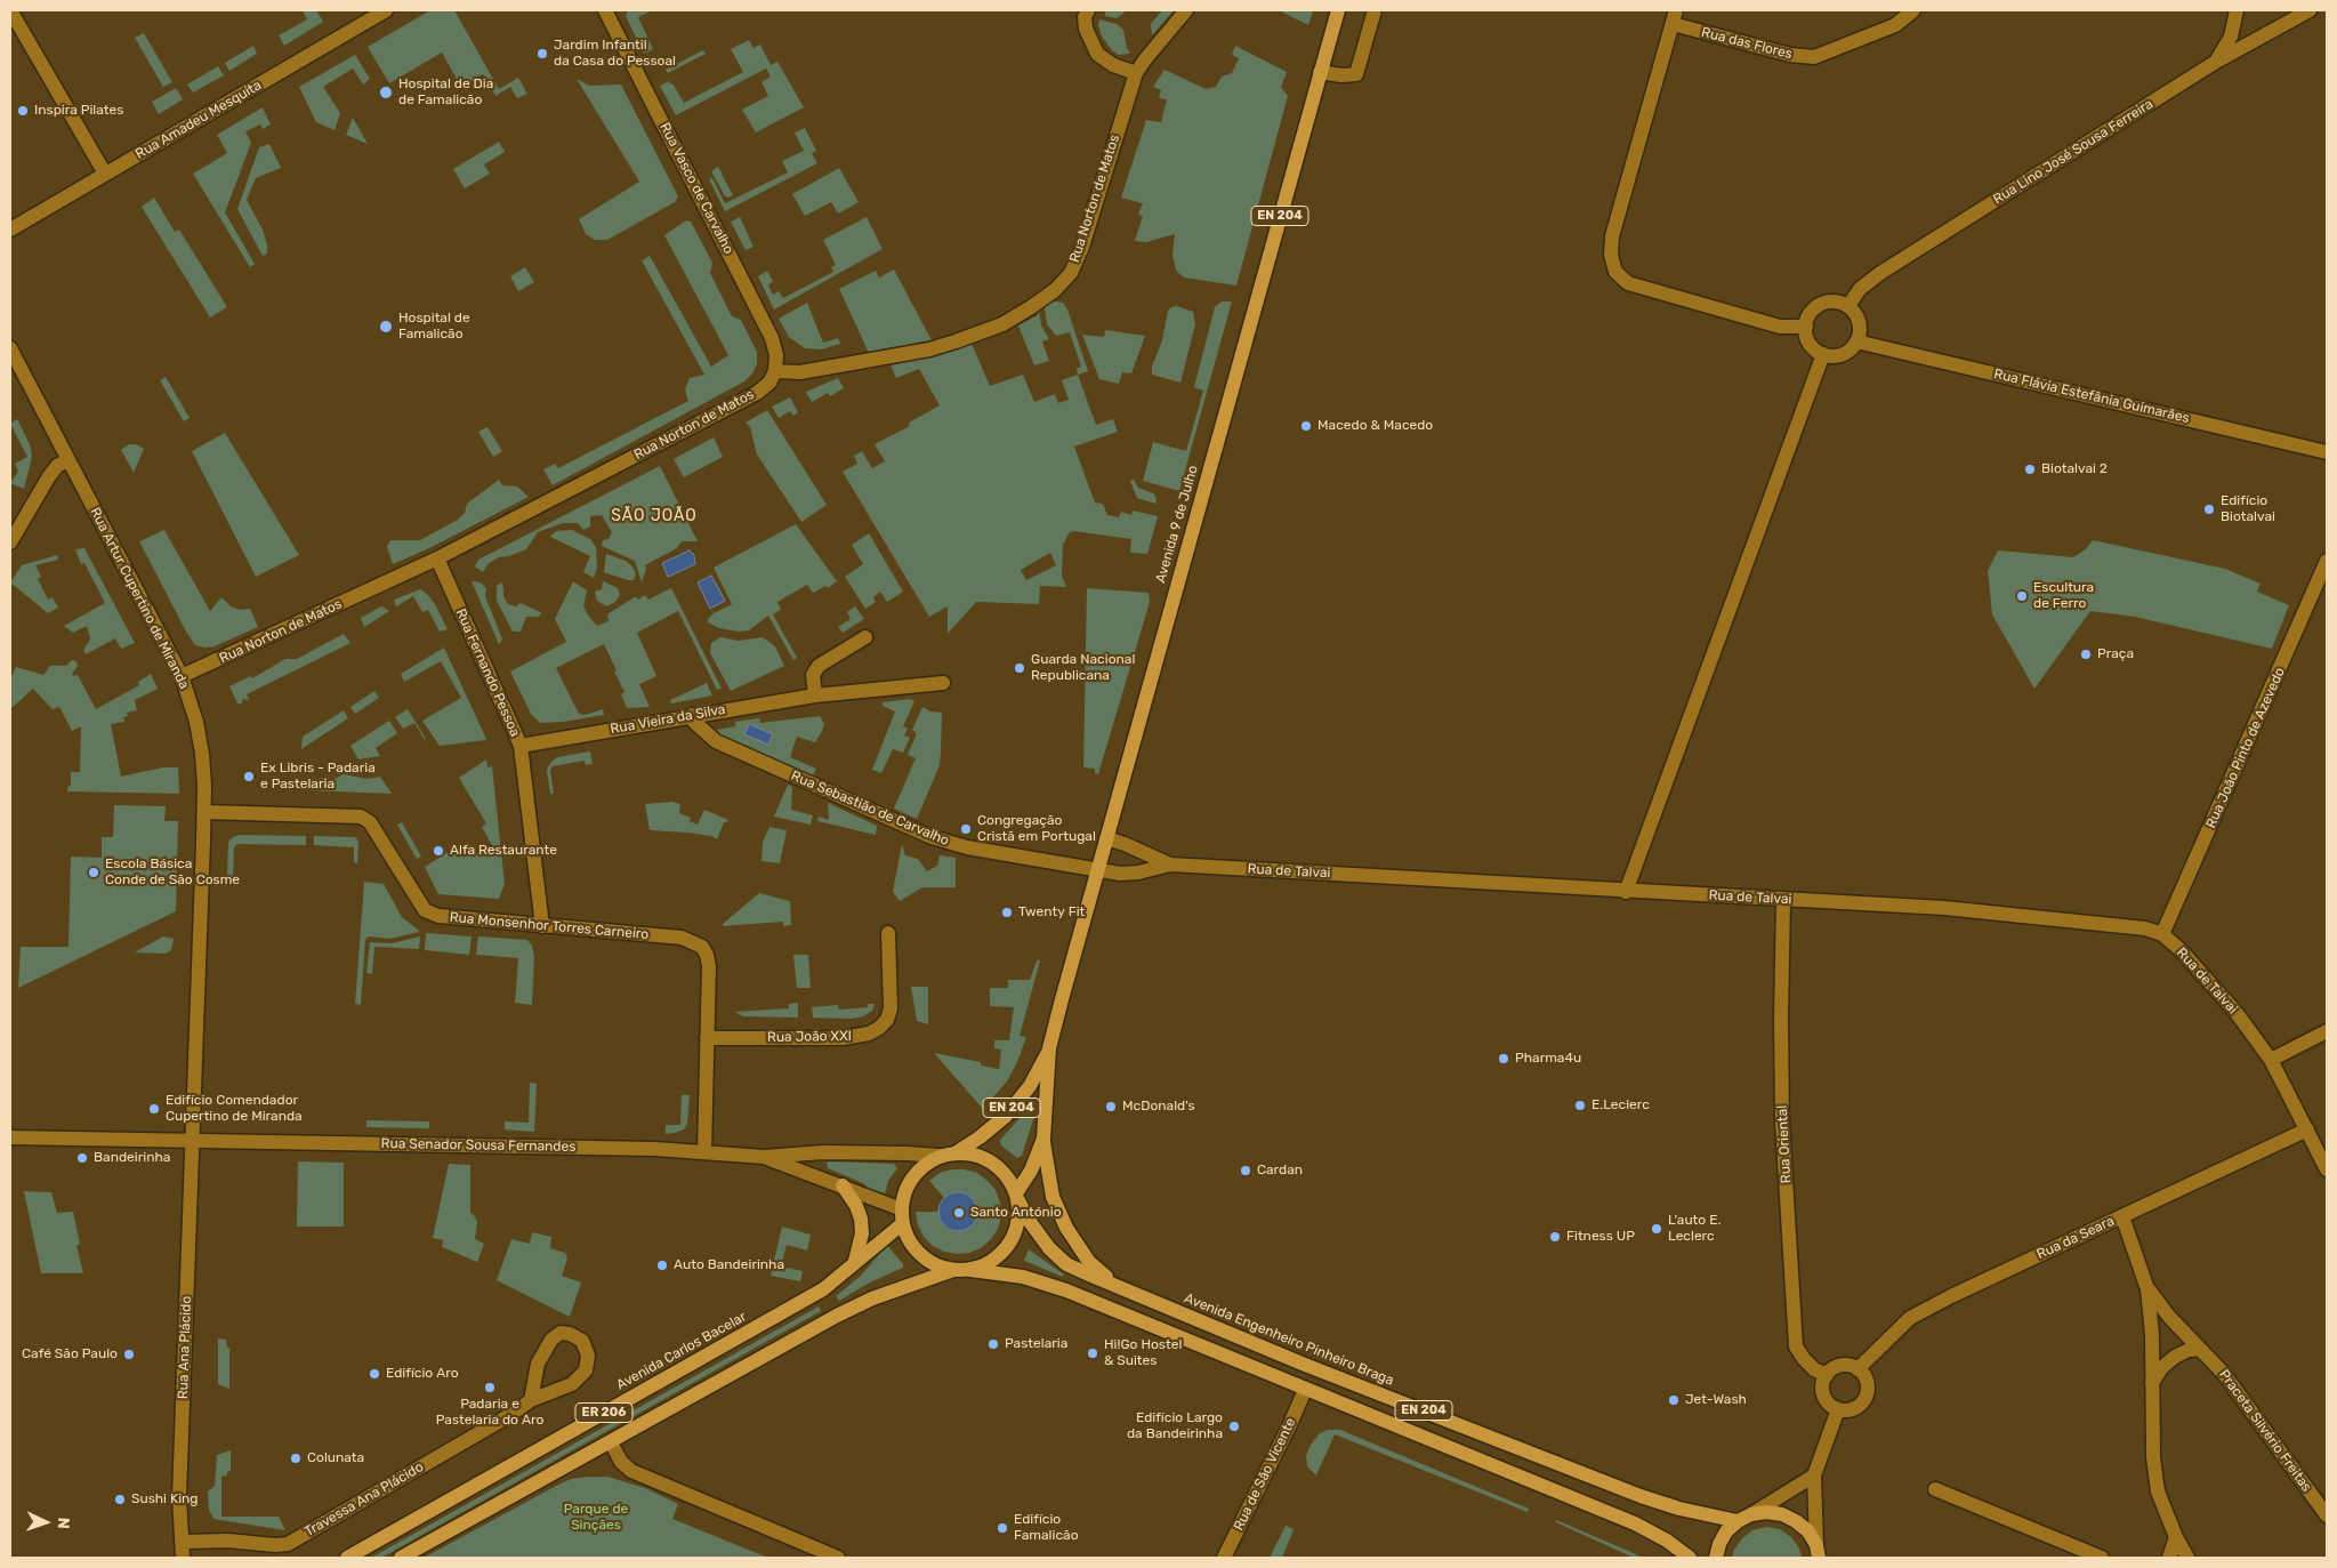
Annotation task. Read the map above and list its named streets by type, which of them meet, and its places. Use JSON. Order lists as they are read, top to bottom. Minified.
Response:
{"streets":{"main road":["EN 204","Avenida 9 de Julho","Avenida Engenheiro Pinheiro Braga","Avenida Carlos Bacelar","ER 206"],"street":["Rua das Flores","Rua Amadeu Mesquita","Rua Lino José Sousa Ferreira","Rua Vasco de Carvalho","Rua Norton de Matos","Rua Flávia Estefânia Guimarães","Rua Artur Cupertino de Miranda","Rua Fernando Pessoa","Rua Vieira da Silva","Rua João Pinto de Azevedo","Rua Sebastião de Carvalho","Rua de Talvai","Rua Monsenhor Torres Carneiro","Rua João XXI","Rua Oriental","Rua Senador Sousa Fernandes","Rua da Seara","Rua Ana Plácido","Praceta Silvério Freitas","Rua de São Vicente","Travessa Ana Plácido"]},"crossings":[["Rua Lino José Sousa Ferreira","Rua Flávia Estefânia Guimarães"],["Rua Vasco de Carvalho","Rua Norton de Matos"],["Rua Norton de Matos","Rua Artur Cupertino de Miranda"],["Rua Norton de Matos","Rua Fernando Pessoa"],["EN 204","Avenida 9 de Julho"],["EN 204","Rua Senador Sousa Fernandes"],["EN 204","Avenida Engenheiro Pinheiro Braga"],["EN 204","Avenida Carlos Bacelar"],["EN 204","ER 206"],["EN 204","Rua de São Vicente"],["Avenida 9 de Julho","Rua Sebastião de Carvalho"],["Avenida 9 de Julho","Rua de Talvai"],["Avenida 9 de Julho","Rua Senador Sousa Fernandes"],["Avenida 9 de Julho","Avenida Engenheiro Pinheiro Braga"],["Avenida 9 de Julho","Avenida Carlos Bacelar"],["Avenida 9 de Julho","ER 206"],["Rua Artur Cupertino de Miranda","Rua Monsenhor Torres Carneiro"],["Rua Artur Cupertino de Miranda","Rua Senador Sousa Fernandes"],["Rua Artur Cupertino de Miranda","Rua Ana Plácido"],["Rua Fernando Pessoa","Rua Vieira da Silva"],["Rua Fernando Pessoa","Rua Monsenhor Torres Carneiro"],["Rua Vieira da Silva","Rua Sebastião de Carvalho"],["Rua João Pinto de Azevedo","Rua de Talvai"],["Rua Sebastião de Carvalho","Rua de Talvai"],["Rua de Talvai","Rua Oriental"],["Rua de Talvai","Rua da Seara"],["Rua Monsenhor Torres Carneiro","Rua João XXI"],["Rua Monsenhor Torres Carneiro","Rua Senador Sousa Fernandes"],["Rua Oriental","Rua da Seara"],["Rua Senador Sousa Fernandes","Avenida Engenheiro Pinheiro Braga"],["Rua Senador Sousa Fernandes","Rua Ana Plácido"],["Rua Senador Sousa Fernandes","Avenida Carlos Bacelar"],["Rua Senador Sousa Fernandes","ER 206"],["Rua da Seara","Praceta Silvério Freitas"],["Avenida Engenheiro Pinheiro Braga","Avenida Carlos Bacelar"],["Avenida Engenheiro Pinheiro Braga","ER 206"],["Rua Ana Plácido","Travessa Ana Plácido"],["Avenida Carlos Bacelar","ER 206"]],"districts":["SÃO JOÃO"],"parks":["Parque de Sinçães"],"places":["Jardim Infantil da Casa do Pessoal","Hospital de Dia de Famalicão","Inspira Pilates","Hospital de Famalicão","Macedo & Macedo","Biotalvai 2","Edifício Biotalvai","Escultura de Ferro","Praça","Guarda Nacional Republicana","Ex Libris - Padaria e Pastelaria","Congregação Cristã em Portugal","Alfa Restaurante","Escola Básica Conde de São Cosme","Twenty Fit","Pharma4u","E.Leclerc","McDonald's","Edifício Comendador Cupertino de Miranda","Bandeirinha","Cardan","Santo António","L'auto E. Leclerc","Fitness UP","Auto Bandeirinha","Pastelaria","Hi!Go Hostel & Suites","Café São Paulo","Edifício Aro","Padaria e Pastelaria do Aro","Jet-Wash","Edifício Largo da Bandeirinha","Colunata","Sushi King","Edifício Famalicão"],"north":"right"}
